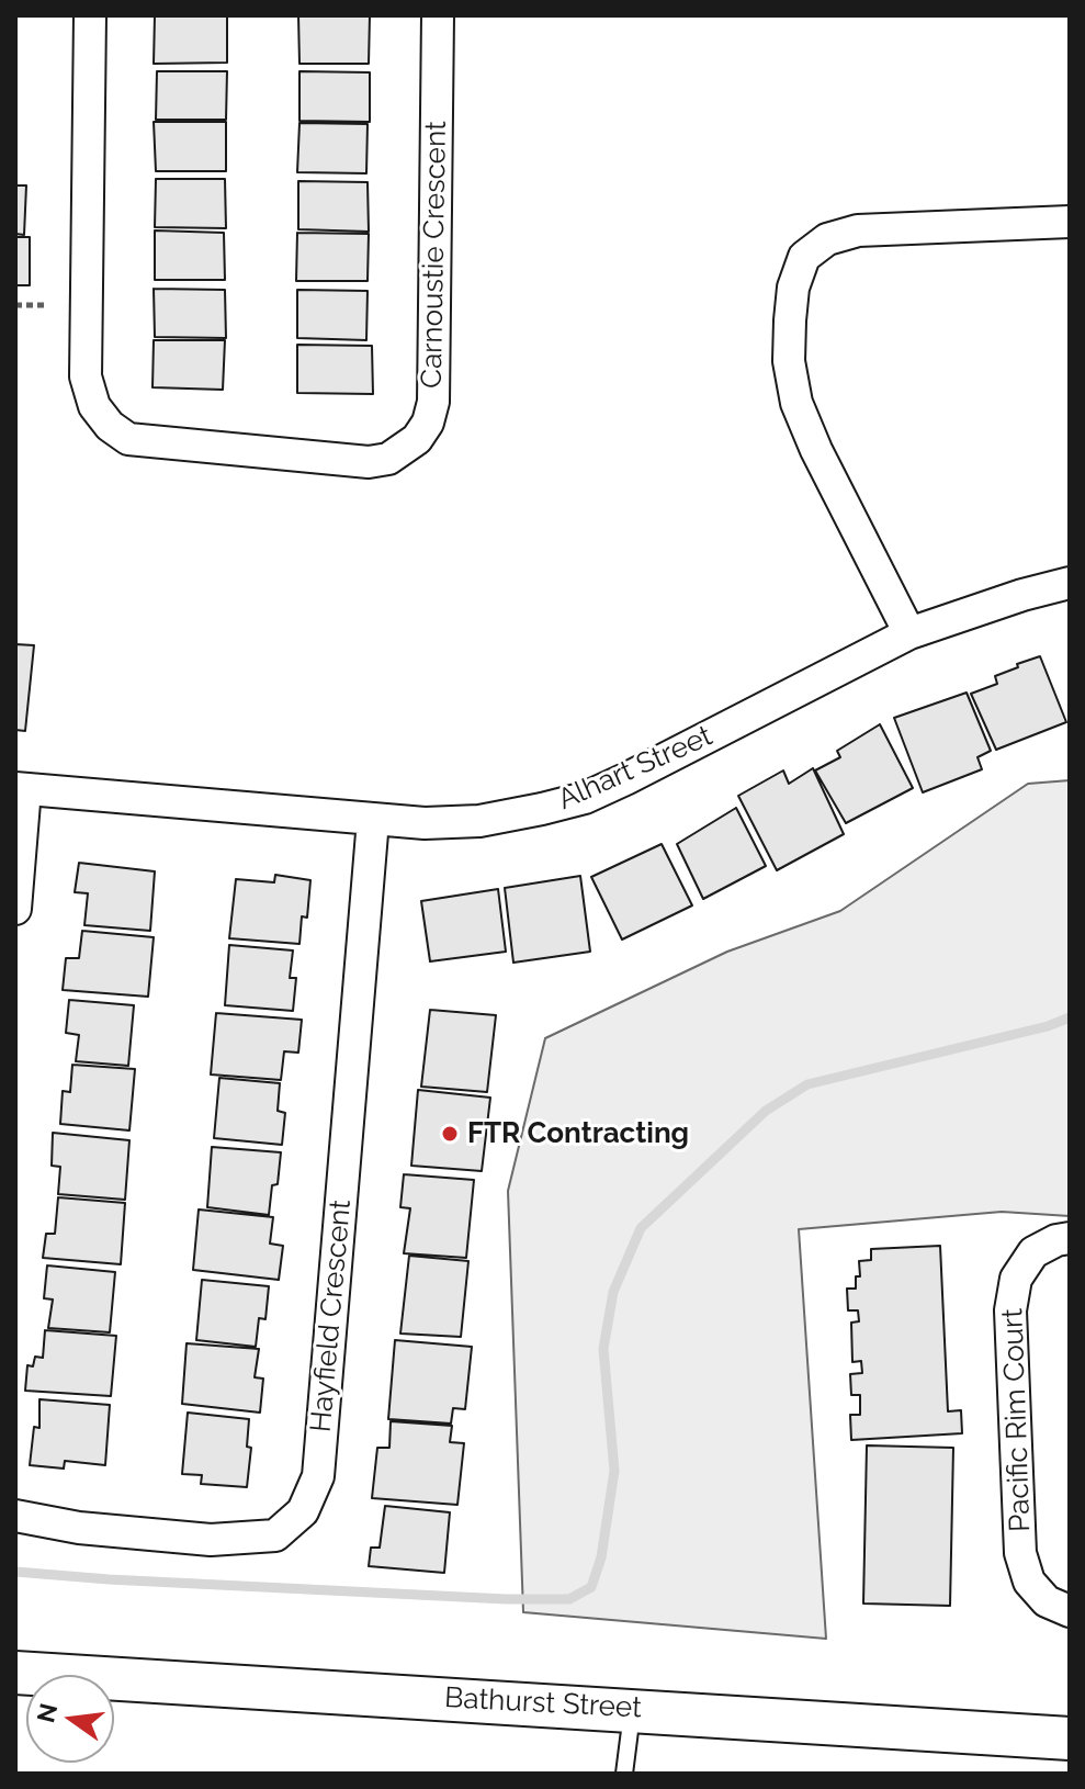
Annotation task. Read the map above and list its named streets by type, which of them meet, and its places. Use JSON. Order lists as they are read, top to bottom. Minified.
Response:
{"streets":{"main road":["Bathurst Street"],"street":["Carnoustie Crescent","Alhart Street","Hayfield Crescent","Pacific Rim Court"]},"crossings":[["Alhart Street","Hayfield Crescent"]],"places":["FTR Contracting"],"north":"left"}
